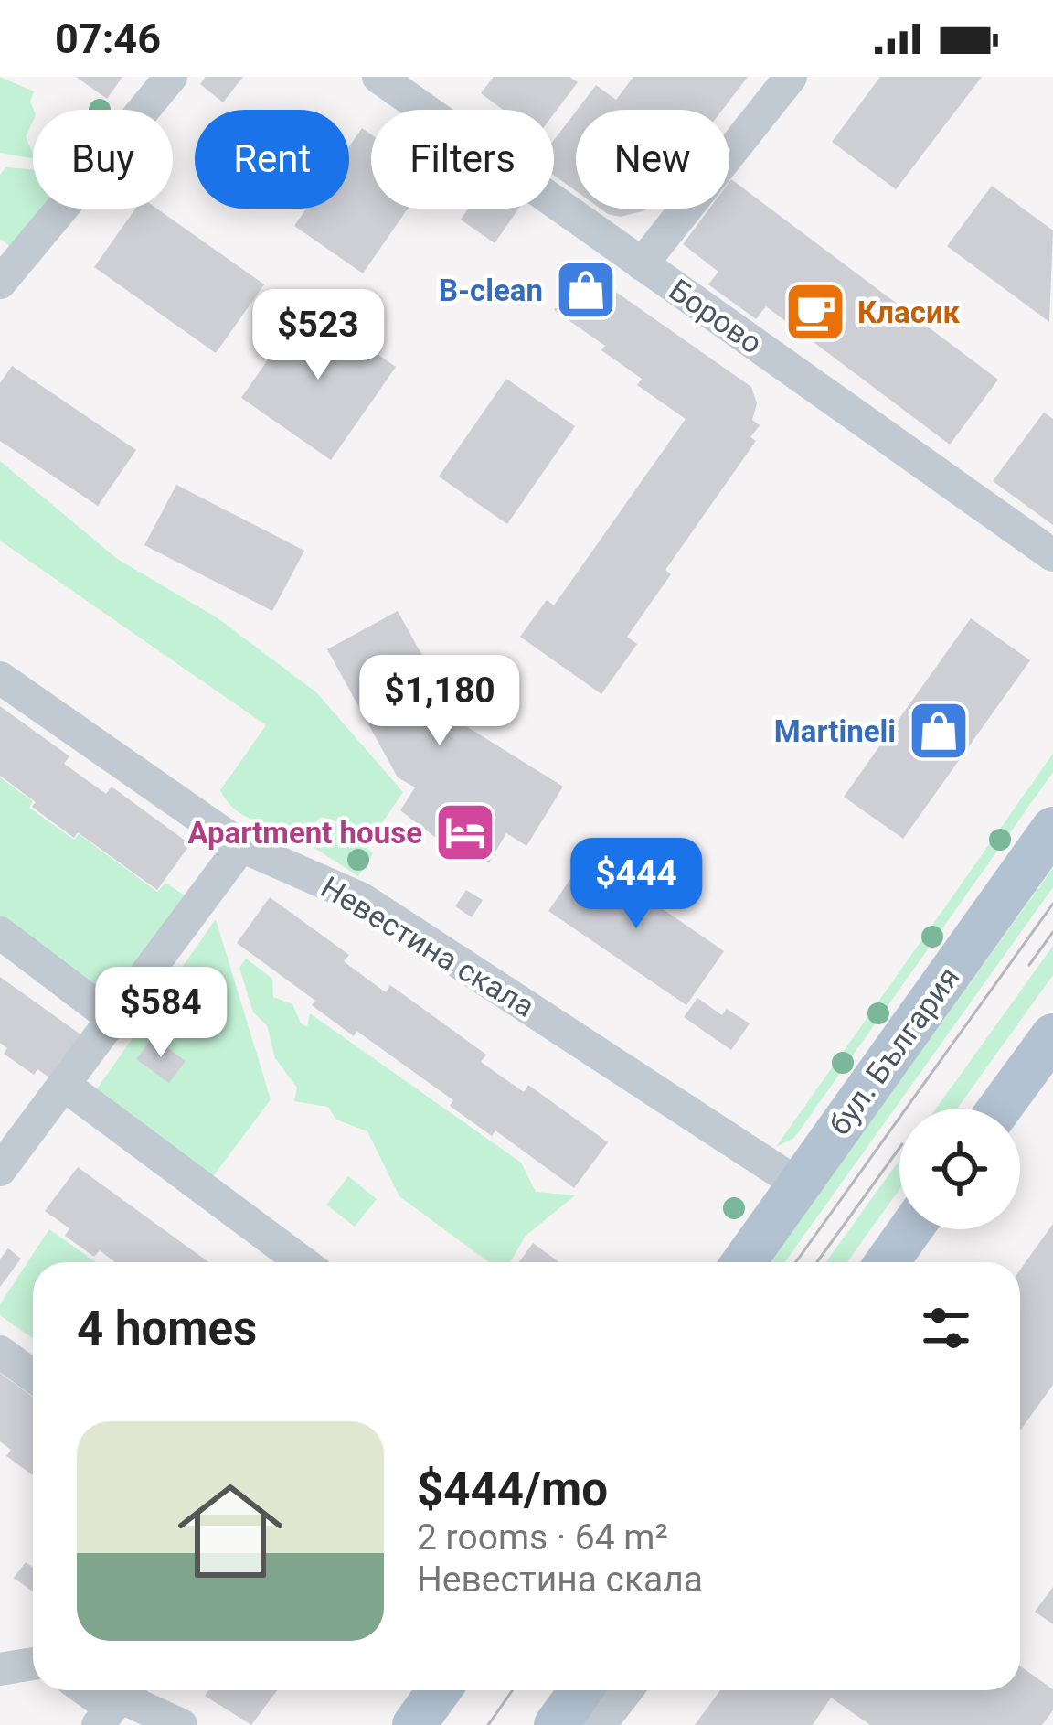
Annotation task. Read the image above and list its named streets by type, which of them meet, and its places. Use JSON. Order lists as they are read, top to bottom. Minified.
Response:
{"streets":{"main road":["бул. България"],"street":["Борово","Невестина скала"]},"crossings":[["Невестина скала","бул. България"]],"places":{"shop":["B-clean","Martineli"],"cafe":["Класик"],"hotel":["Apartment house"]},"page":{"status":"07:46","chip":["Buy","Rent","Filters","New"],"price":["$523","$1,180","$444","$584"],"heading":"4 homes","list":[{"name":"$444/mo","note":"2 rooms · 64 m² · Невестина скала"}]}}
